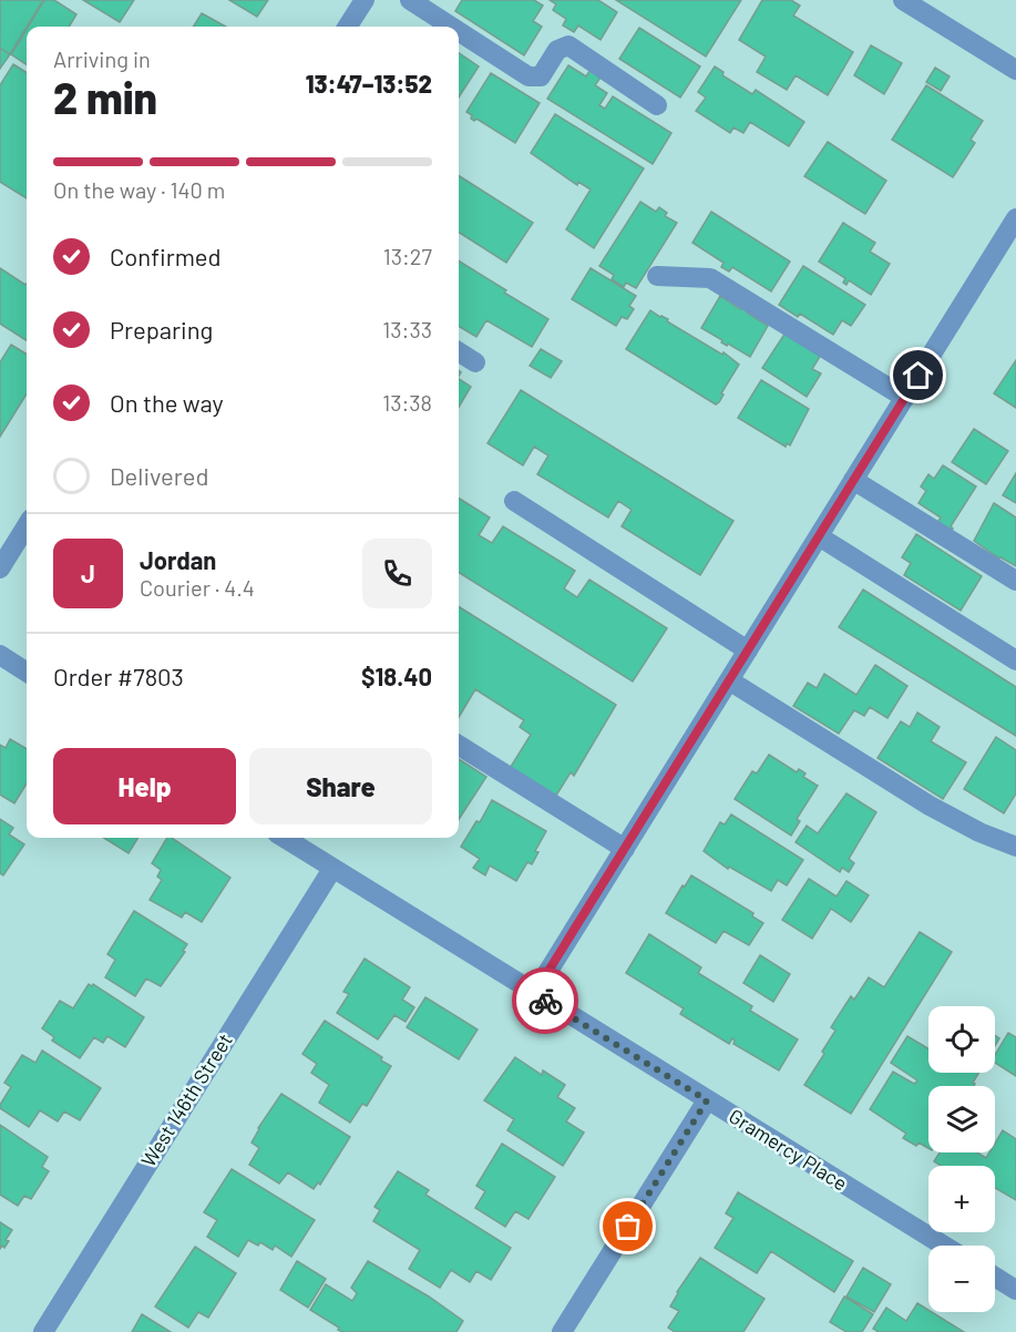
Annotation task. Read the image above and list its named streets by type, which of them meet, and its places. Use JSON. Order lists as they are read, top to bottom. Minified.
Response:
{"streets":{"street":["West 146th Street","Gramercy Place"]},"crossings":[["West 146th Street","Gramercy Place"]],"page":{"heading":["2 min","Arriving in","13:47–13:52"],"panel":["Jordan","Courier · 4.4","Order #7803","$18.40"],"bar":"On the way · 140 m","list":[["Confirmed","13:27"],["Preparing","13:33"],["On the way","13:38"],"Delivered"],"round":"J","buttons":["Help","Share"],"map_buttons":["+","−"]}}
